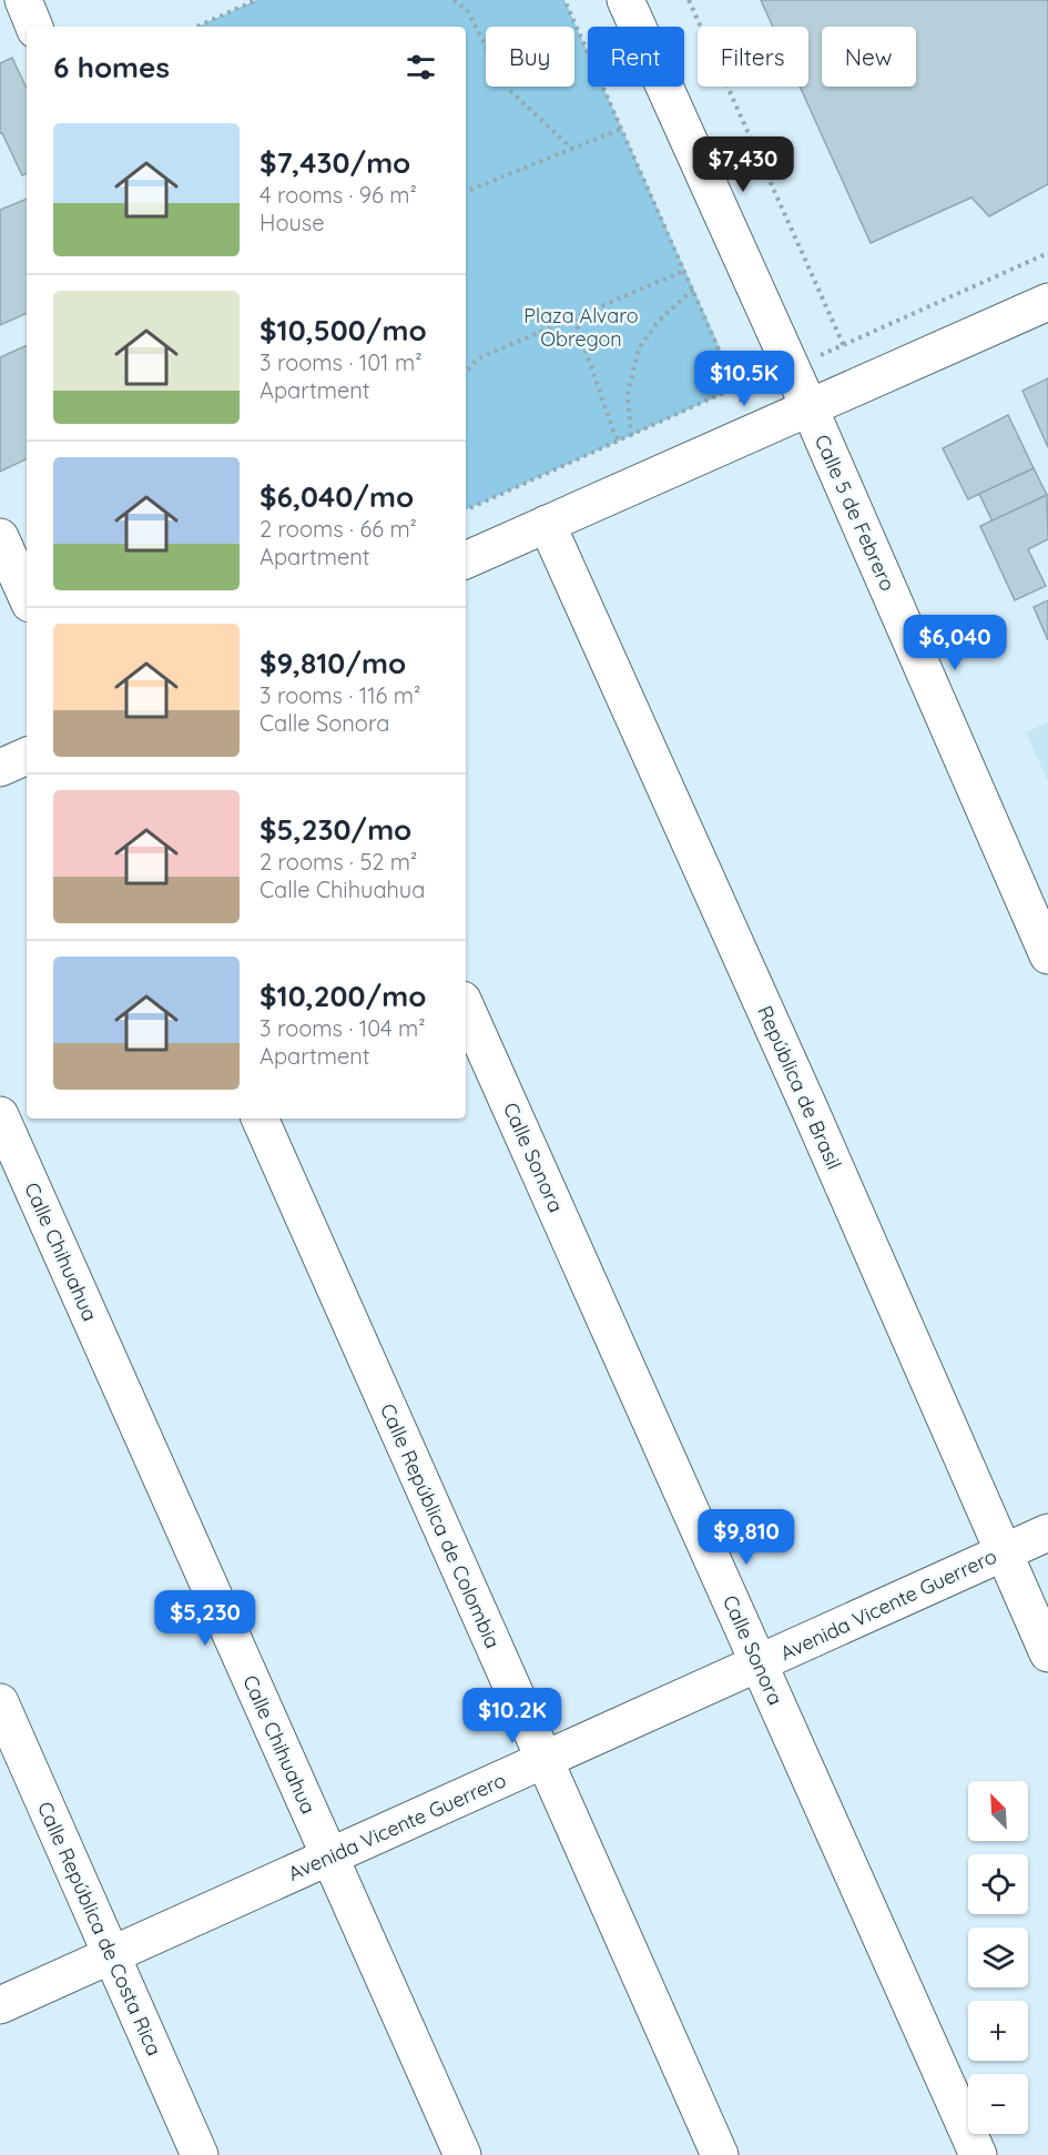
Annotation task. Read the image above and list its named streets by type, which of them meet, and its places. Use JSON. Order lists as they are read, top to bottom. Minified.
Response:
{"streets":{"street":["Calle 5 de Febrero","República de Brasil","Calle Sonora","Calle Chihuahua","Calle República de Colombia","Avenida Vicente Guerrero","Calle República de Costa Rica"]},"crossings":[["República de Brasil","Avenida Vicente Guerrero"],["Calle Sonora","Avenida Vicente Guerrero"],["Calle Chihuahua","Avenida Vicente Guerrero"],["Calle República de Colombia","Avenida Vicente Guerrero"],["Avenida Vicente Guerrero","Calle República de Costa Rica"]],"parks":["Plaza Alvaro Obregon"],"north":"top left","page":{"chip":["Buy","Rent","Filters","New"],"heading":"6 homes","list":[{"name":"$7,430/mo","note":"4 rooms · 96 m² · House"},{"name":"$10,500/mo","note":"3 rooms · 101 m² · Apartment"},{"name":"$6,040/mo","note":"2 rooms · 66 m² · Apartment"},{"name":"$9,810/mo","note":"3 rooms · 116 m² · Calle Sonora"},{"name":"$5,230/mo","note":"2 rooms · 52 m² · Calle Chihuahua"},{"name":"$10,200/mo","note":"3 rooms · 104 m² · Apartment"}],"price":["$7,430","$10.5K","$6,040","$9,810","$5,230","$10.2K"],"map_buttons":["+","−"]}}
